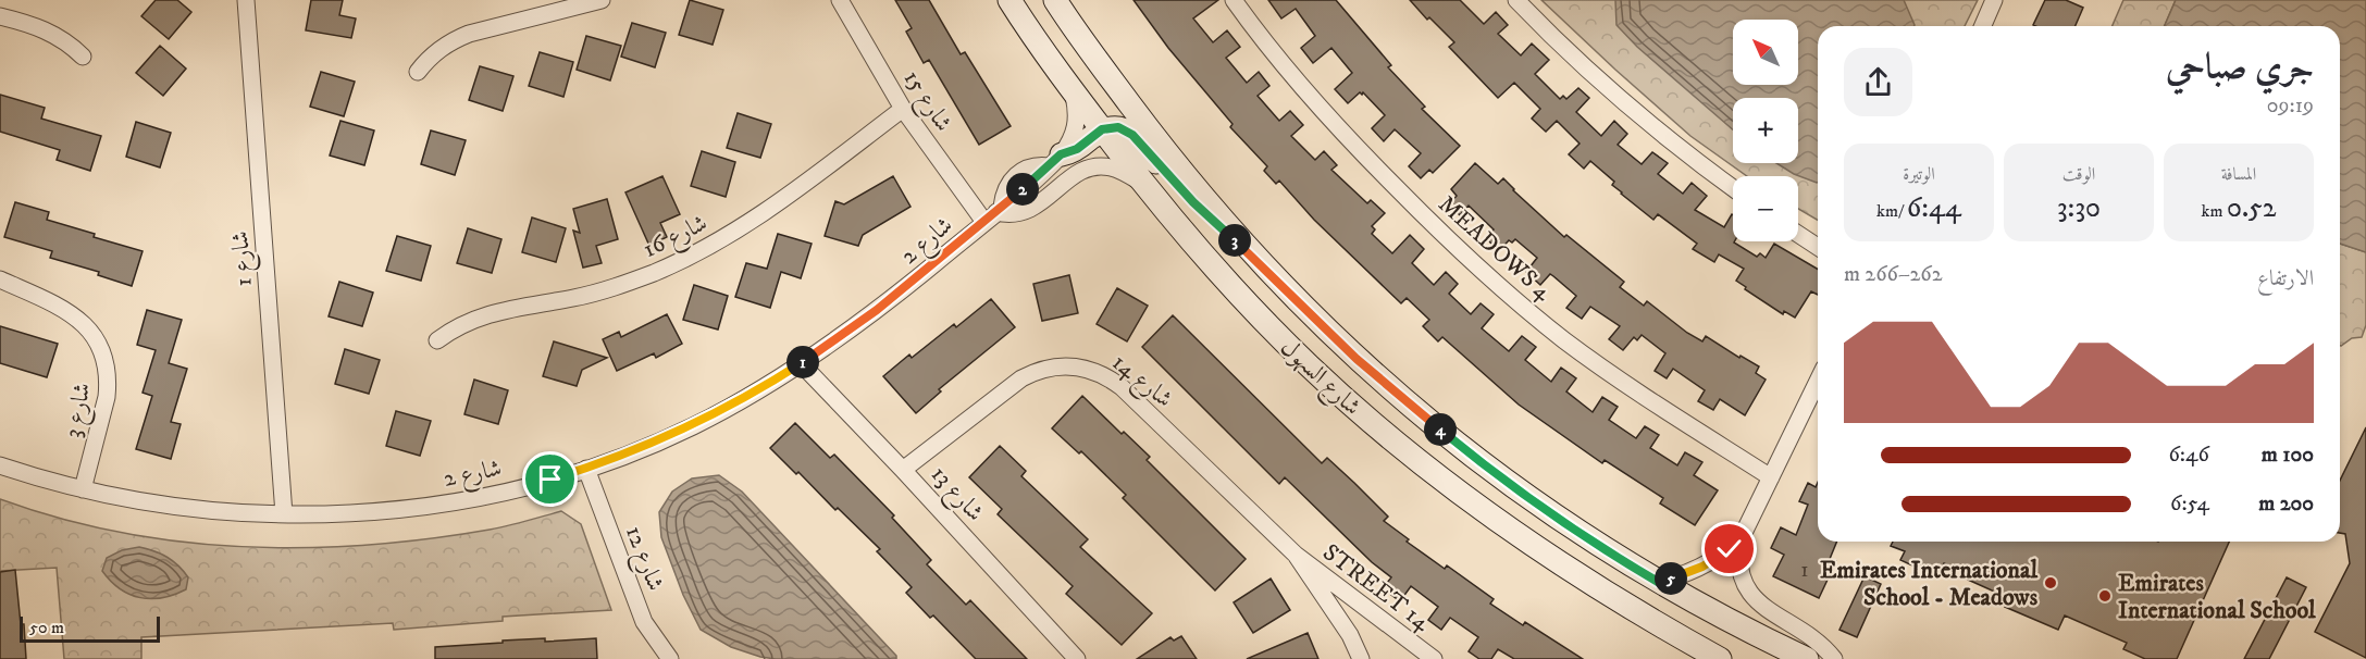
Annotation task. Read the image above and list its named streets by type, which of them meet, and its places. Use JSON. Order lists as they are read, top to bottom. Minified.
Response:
{"streets":{"main road":["شارع السهول"],"street":["شارع 15","شارع 16","شارع 2","MEADOWS 4","شارع 1","شارع 14","شارع 3","شارع 13","شارع 12","STREET 14"]},"crossings":[["شارع 15","شارع 16"],["شارع 15","شارع 2"],["شارع 2","شارع 1"],["شارع 2","شارع 3"],["شارع 2","شارع 13"],["شارع 2","شارع 12"],["شارع 14","شارع 13"],["شارع 14","STREET 14"]],"places":["Emirates International School - Meadows","Emirates International School"],"house_numbers":["1"],"scale_bar":"50 m","north":"top left","page":{"map_buttons":["+","−"],"heading":["جري صباحي","09:19"],"stats":[["المسافة","0.52 km"],["الوقت","3:30"],["الوتيرة","6:44 /km"]],"pins":["2","3","1","4","5"],"chart":["الارتفاع","262–266 m"],"list":[{"name":"100 m","note":"6:46"},{"name":"200 m","note":"6:54"}],"scale":"50 m"}}
